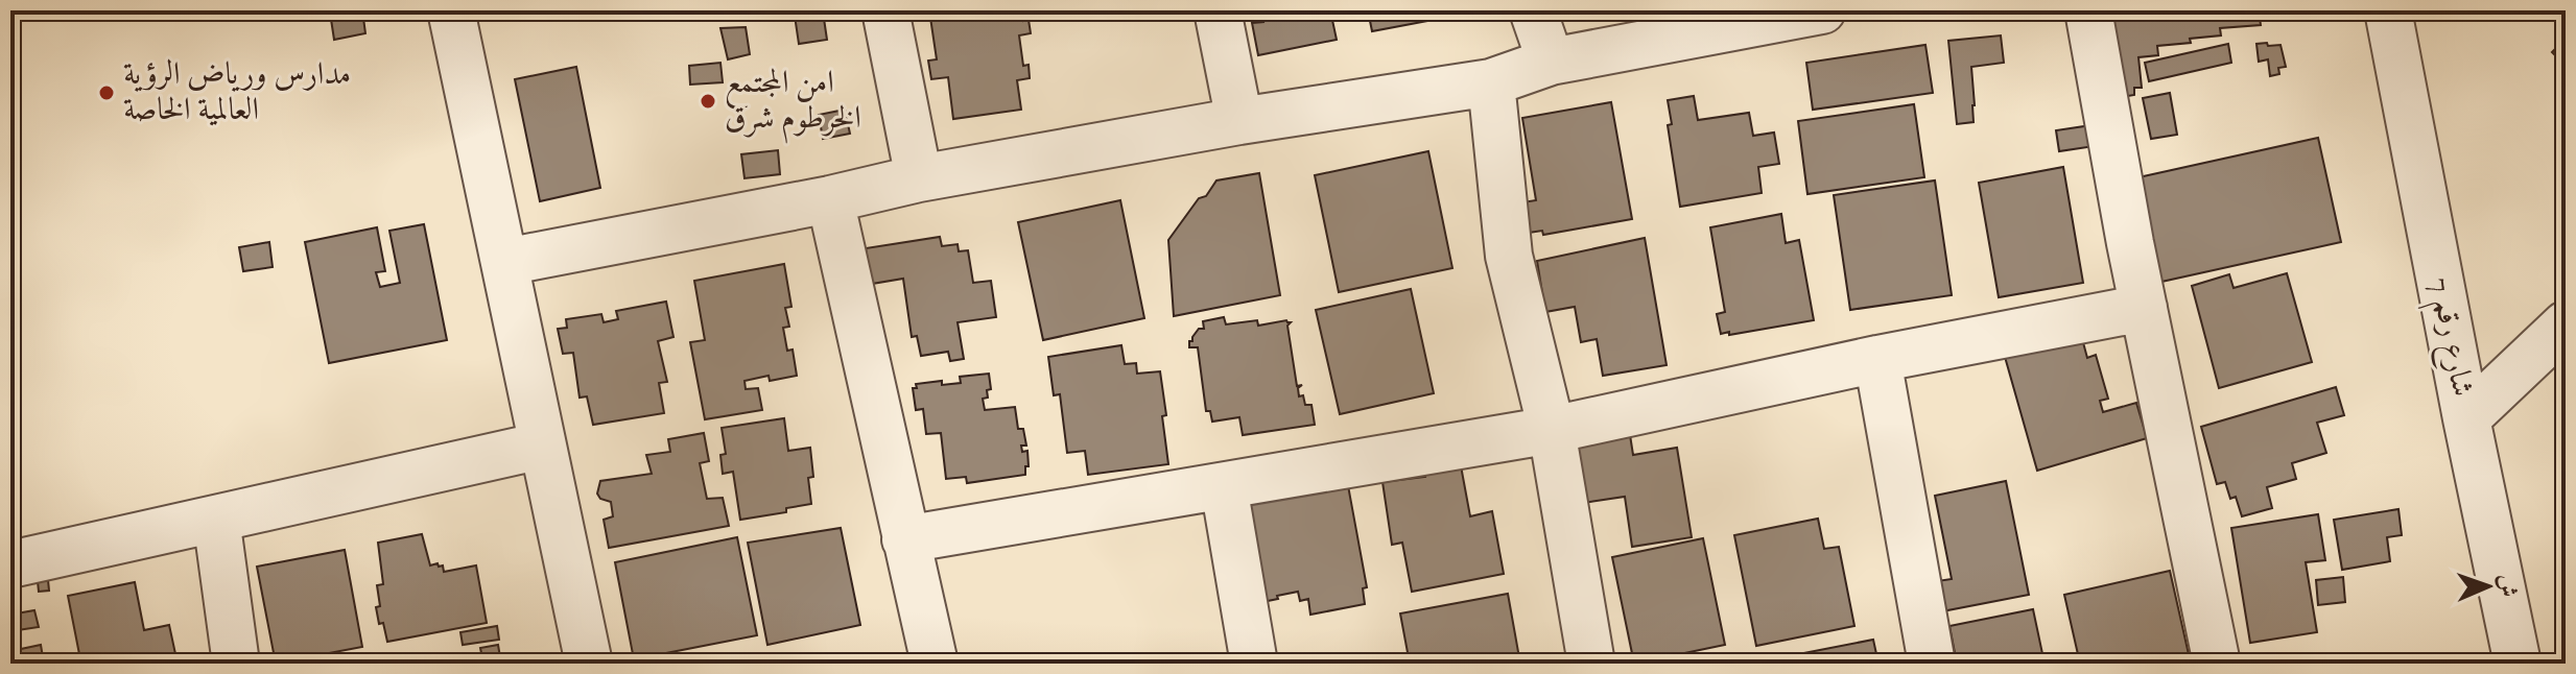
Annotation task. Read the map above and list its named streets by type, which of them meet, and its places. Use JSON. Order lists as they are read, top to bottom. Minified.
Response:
{"streets":{"street":["شارع رقم 7"]},"places":["مدارس ورياض الرؤية العالمية الخاصة","امن المجتمع الخرطوم شرق"],"north":"right"}
